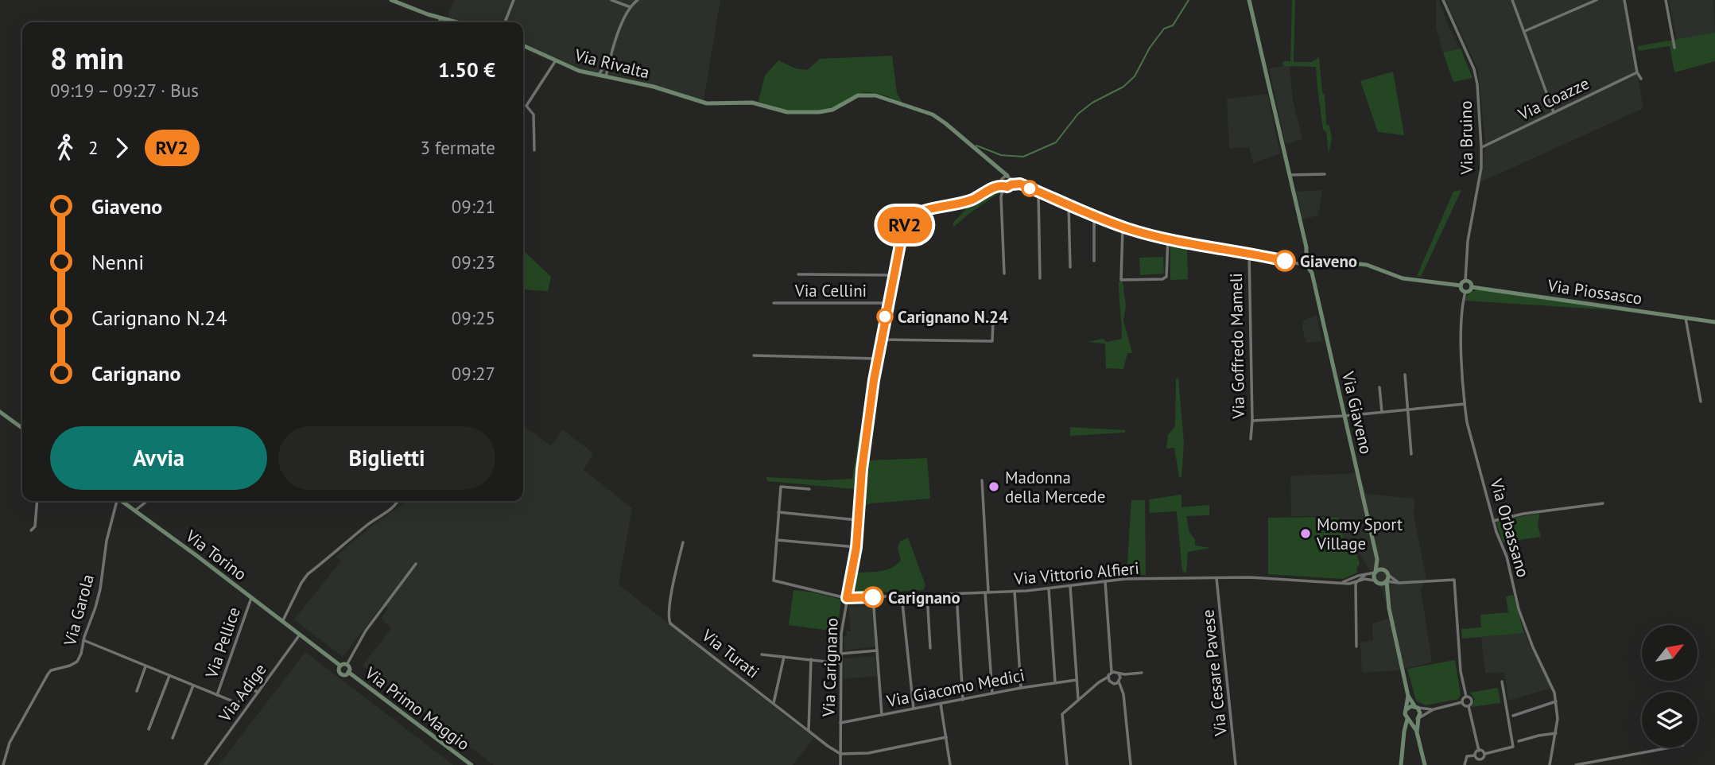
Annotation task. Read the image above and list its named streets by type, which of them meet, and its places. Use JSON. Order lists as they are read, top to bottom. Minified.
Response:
{"streets":{"main road":["Via Rivalta","Via Piossasco","Via Giaveno","Via Torino","Via Primo Maggio"],"street":["Via Coazze","Via Bruino","Via Cellini","Via Goffredo Mameli","Via Orbassano","Via Vittorio Alfieri","Via Garola","Via Pellice","Via Turati","Via Carignano","Via Cesare Pavese","Via Giacomo Medici","Via Adige"]},"crossings":[["Via Coazze","Via Bruino"],["Via Bruino","Via Piossasco"],["Via Bruino","Via Orbassano"],["Via Cellini","Via Carignano"],["Via Piossasco","Via Orbassano"],["Via Giaveno","Via Vittorio Alfieri"],["Via Torino","Via Pellice"],["Via Torino","Via Adige"],["Via Torino","Via Primo Maggio"],["Via Vittorio Alfieri","Via Carignano"],["Via Vittorio Alfieri","Via Cesare Pavese"],["Via Turati","Via Carignano"],["Via Carignano","Via Giacomo Medici"],["Via Adige","Via Primo Maggio"]],"places":["Giaveno","Carignano N.24","Madonna della Mercede","Momy Sport Village","Carignano"],"lines":["bus line RV2"],"north":"top right","page":{"on_map":"RV2","heading":["8 min","09:19 – 09:27 · Bus","1.50 €"],"legs":["2","RV2","3 fermate"],"list":[{"name":"Giaveno","value":"09:21"},{"name":"Nenni","value":"09:23"},{"name":"Carignano N.24","value":"09:25"},{"name":"Carignano","value":"09:27"}],"buttons":["Avvia","Biglietti"]}}
